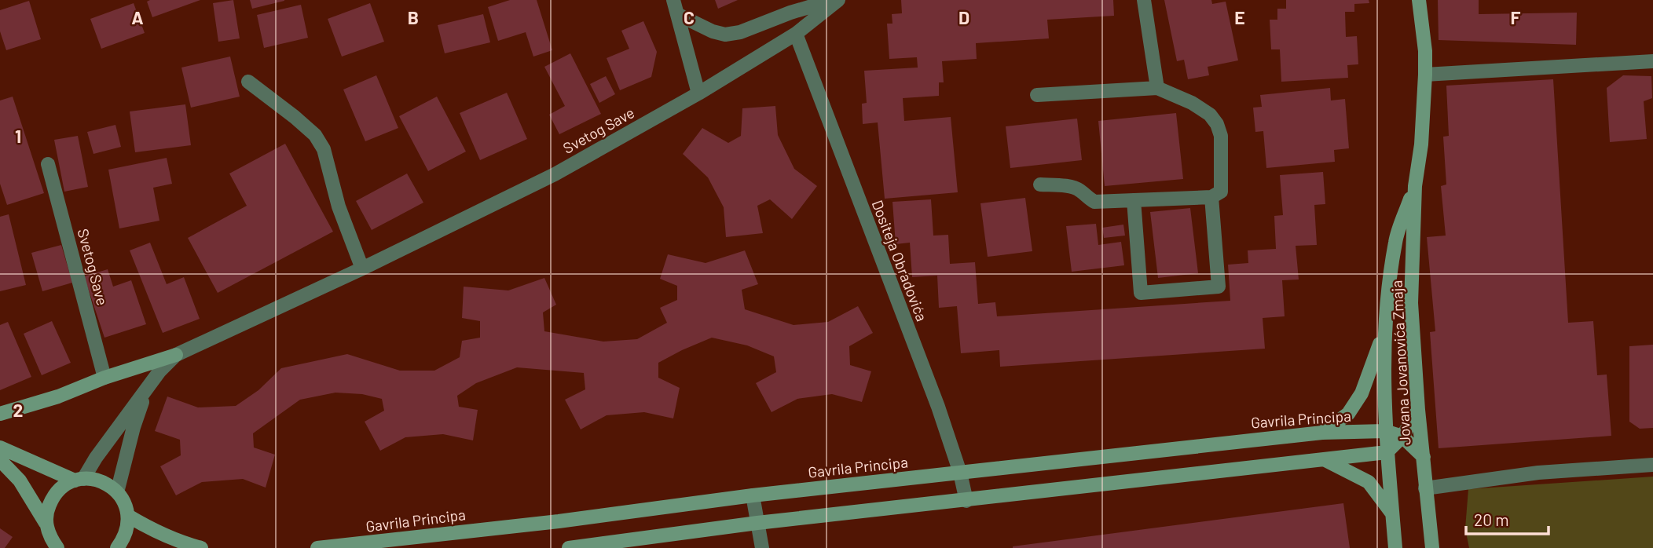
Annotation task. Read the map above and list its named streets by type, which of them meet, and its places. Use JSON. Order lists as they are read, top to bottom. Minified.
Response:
{"streets":{"main road":["Jovana Jovanovića Zmaja","Gavrila Principa"],"street":["Svetog Save","Dositeja Obradovića"]},"crossings":[["Svetog Save","Dositeja Obradovića"],["Dositeja Obradovića","Gavrila Principa"],["Jovana Jovanovića Zmaja","Gavrila Principa"]],"scale_bar":"20 m","grid":{"columns":["A","B","C","D","E","F"],"rows":["1","2"]}}
